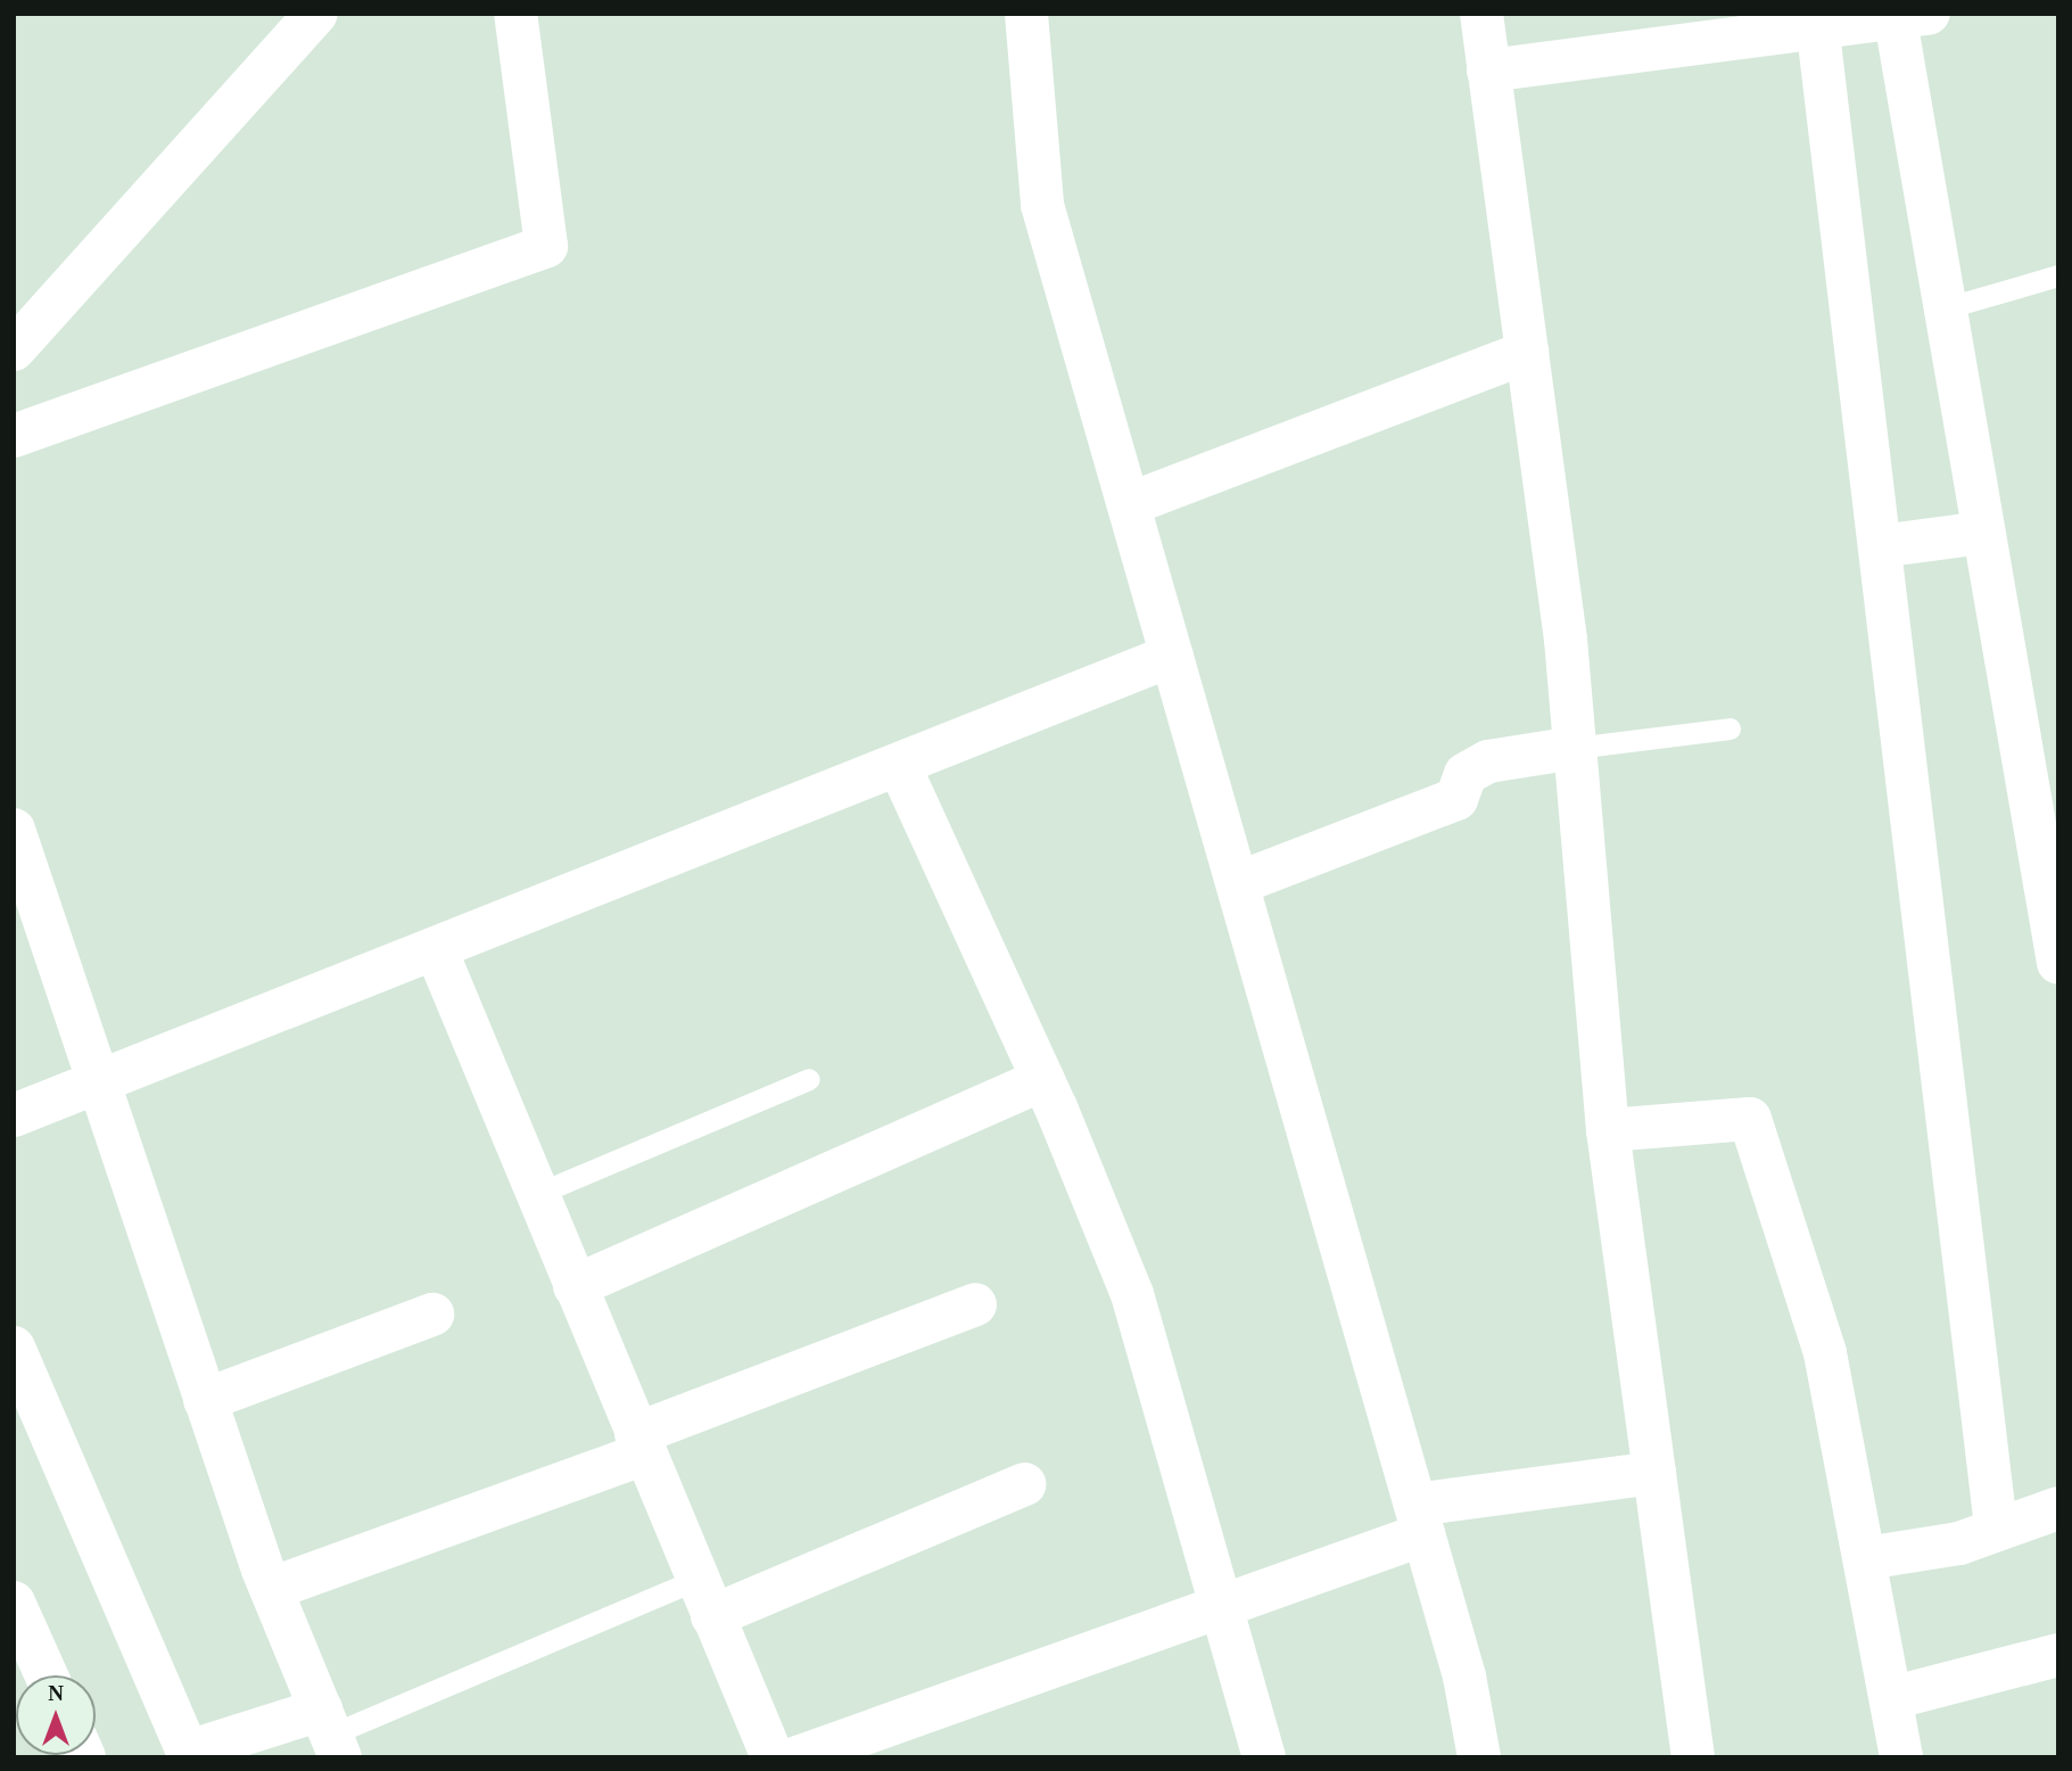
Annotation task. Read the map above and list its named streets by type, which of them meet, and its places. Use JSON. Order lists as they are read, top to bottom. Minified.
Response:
{"north":"top"}
